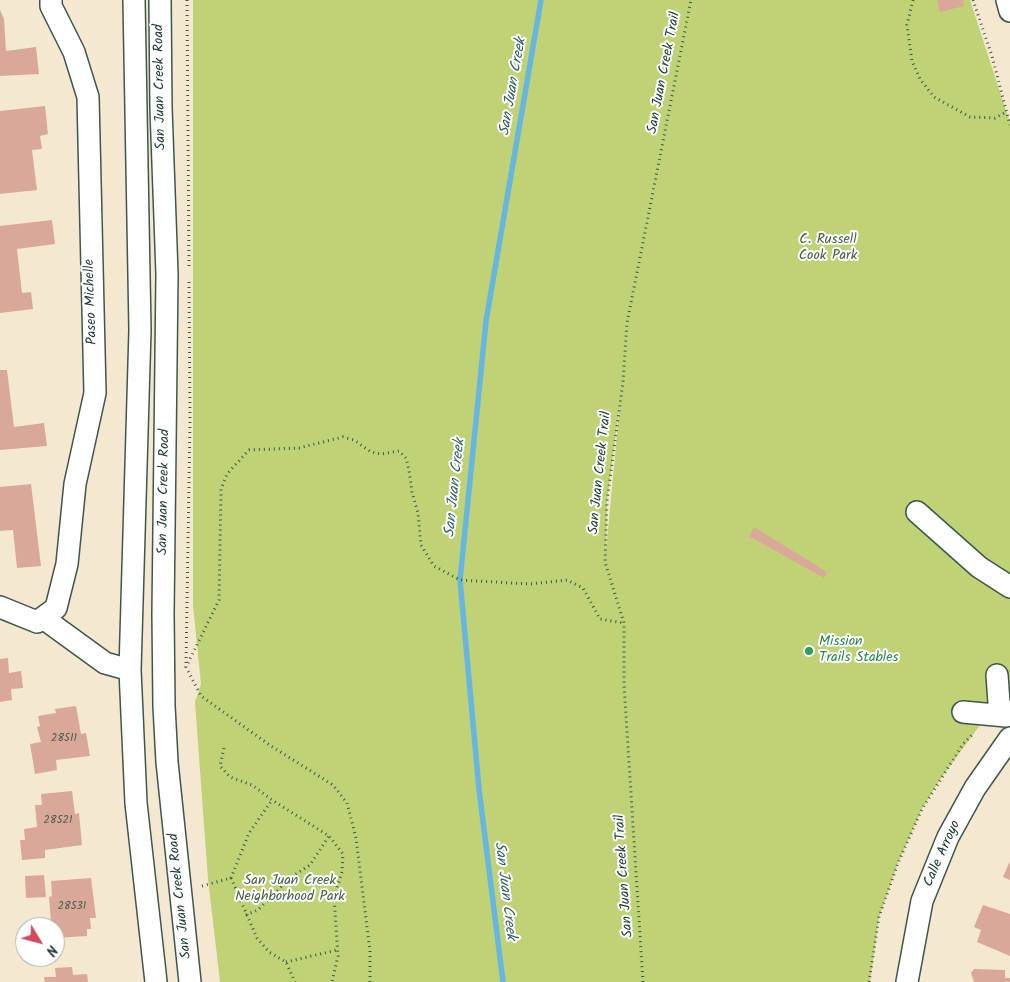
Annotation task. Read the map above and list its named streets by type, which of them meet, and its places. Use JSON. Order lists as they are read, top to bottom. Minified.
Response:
{"streets":{"street":["San Juan Creek Road","Paseo Michelle","Calle Arroyo"],"path":["San Juan Creek Trail"]},"water":["San Juan Creek"],"parks":["C. Russell Cook Park","San Juan Creek Neighborhood Park"],"places":["Mission Trails Stables"],"house_numbers":["28511","28521","28531"],"north":"bottom right"}
